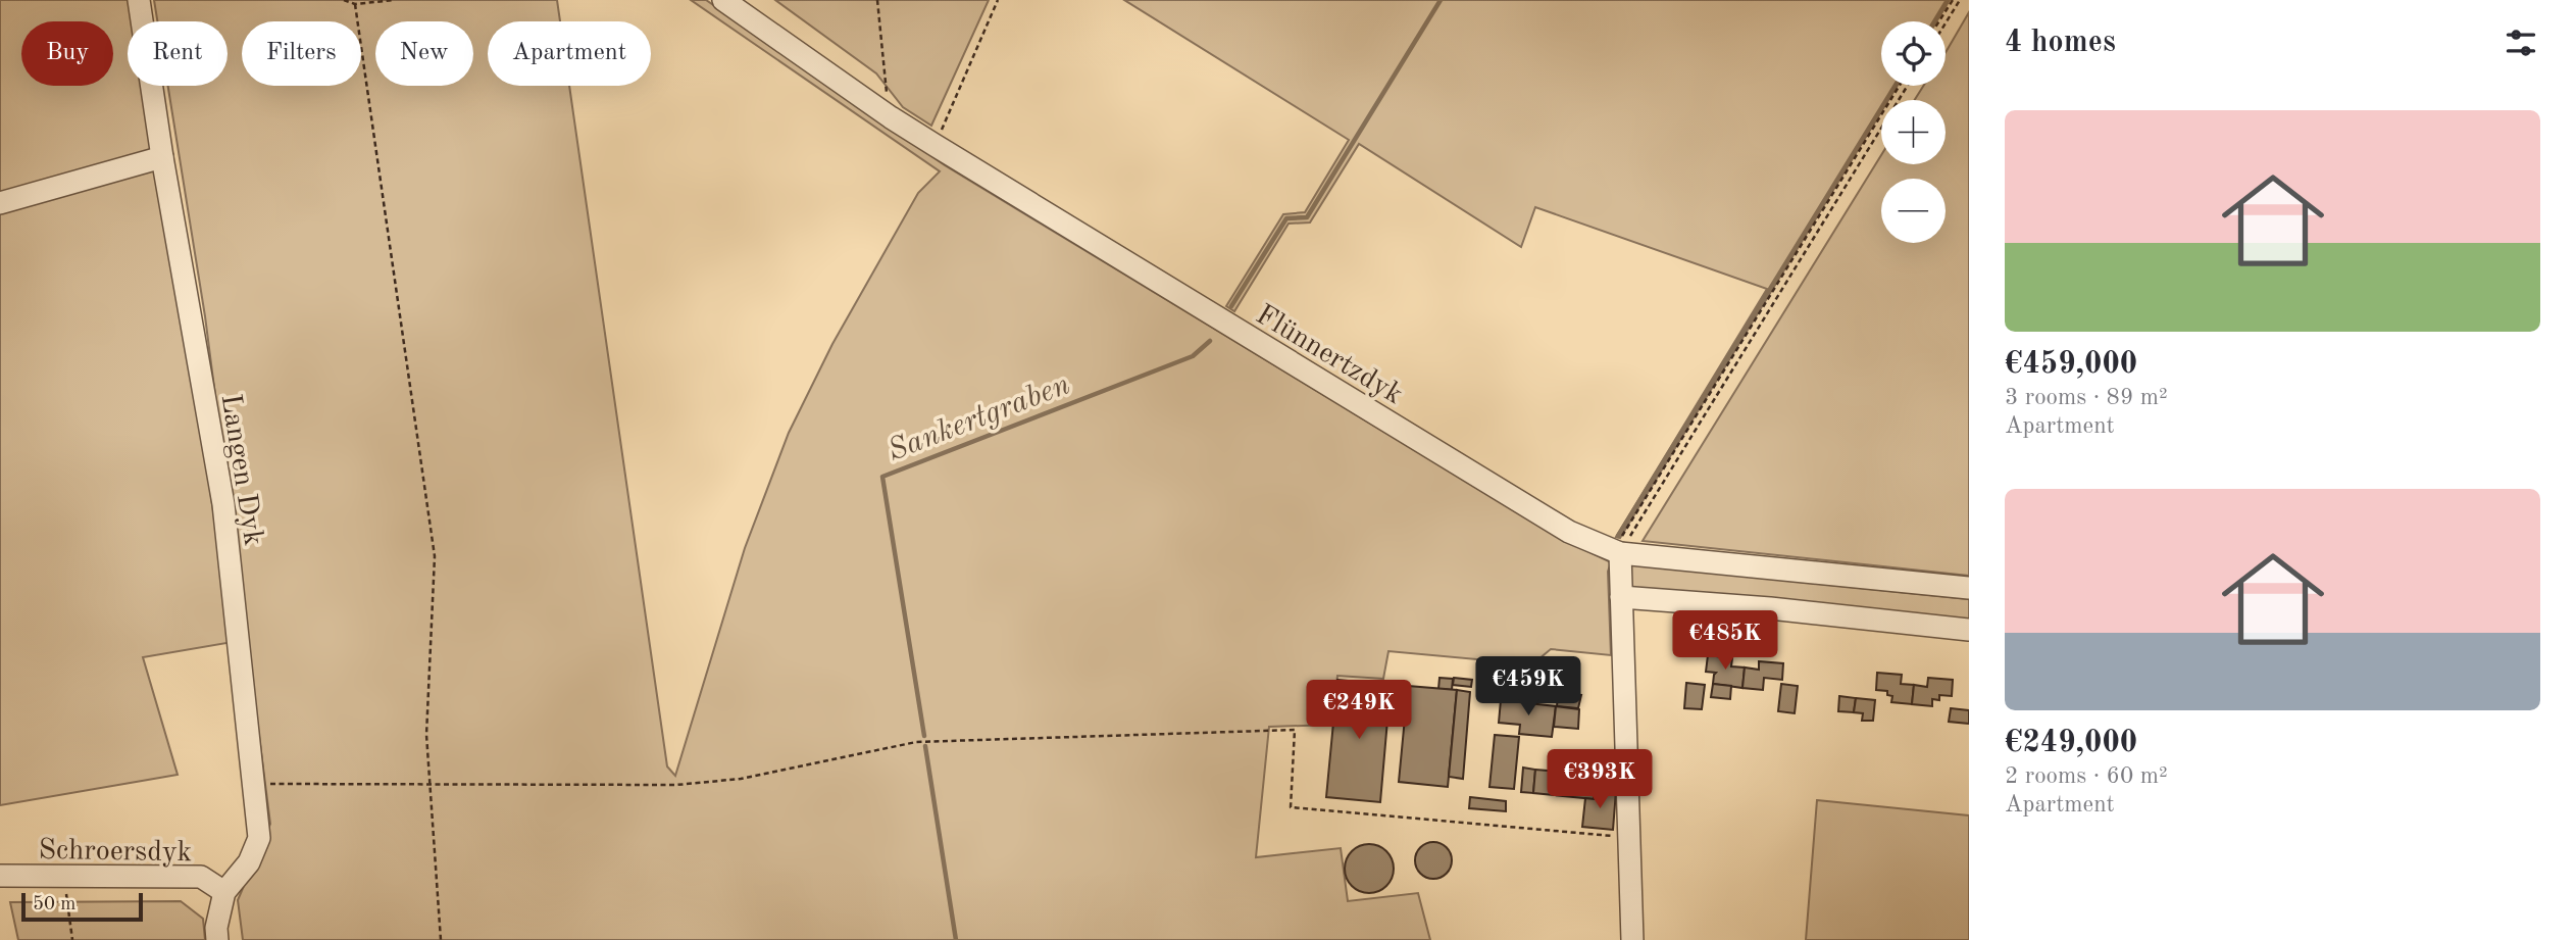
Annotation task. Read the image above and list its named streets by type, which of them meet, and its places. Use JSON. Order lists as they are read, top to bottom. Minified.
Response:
{"streets":{"street":["Flünnertzdyk","Langen Dyk","Schroersdyk"]},"crossings":[["Langen Dyk","Schroersdyk"]],"water":["Sankertgraben"],"scale_bar":"50 m","page":{"heading":"4 homes","map_buttons":["+","−"],"chip":["Buy","Rent","Filters","New","Apartment"],"list":[{"name":"€459,000","note":"3 rooms · 89 m² · Apartment"},{"name":"€249,000","note":"2 rooms · 60 m² · Apartment"}],"price":["€485K","€459K","€249K","€393K"],"scale":"50 m"}}
